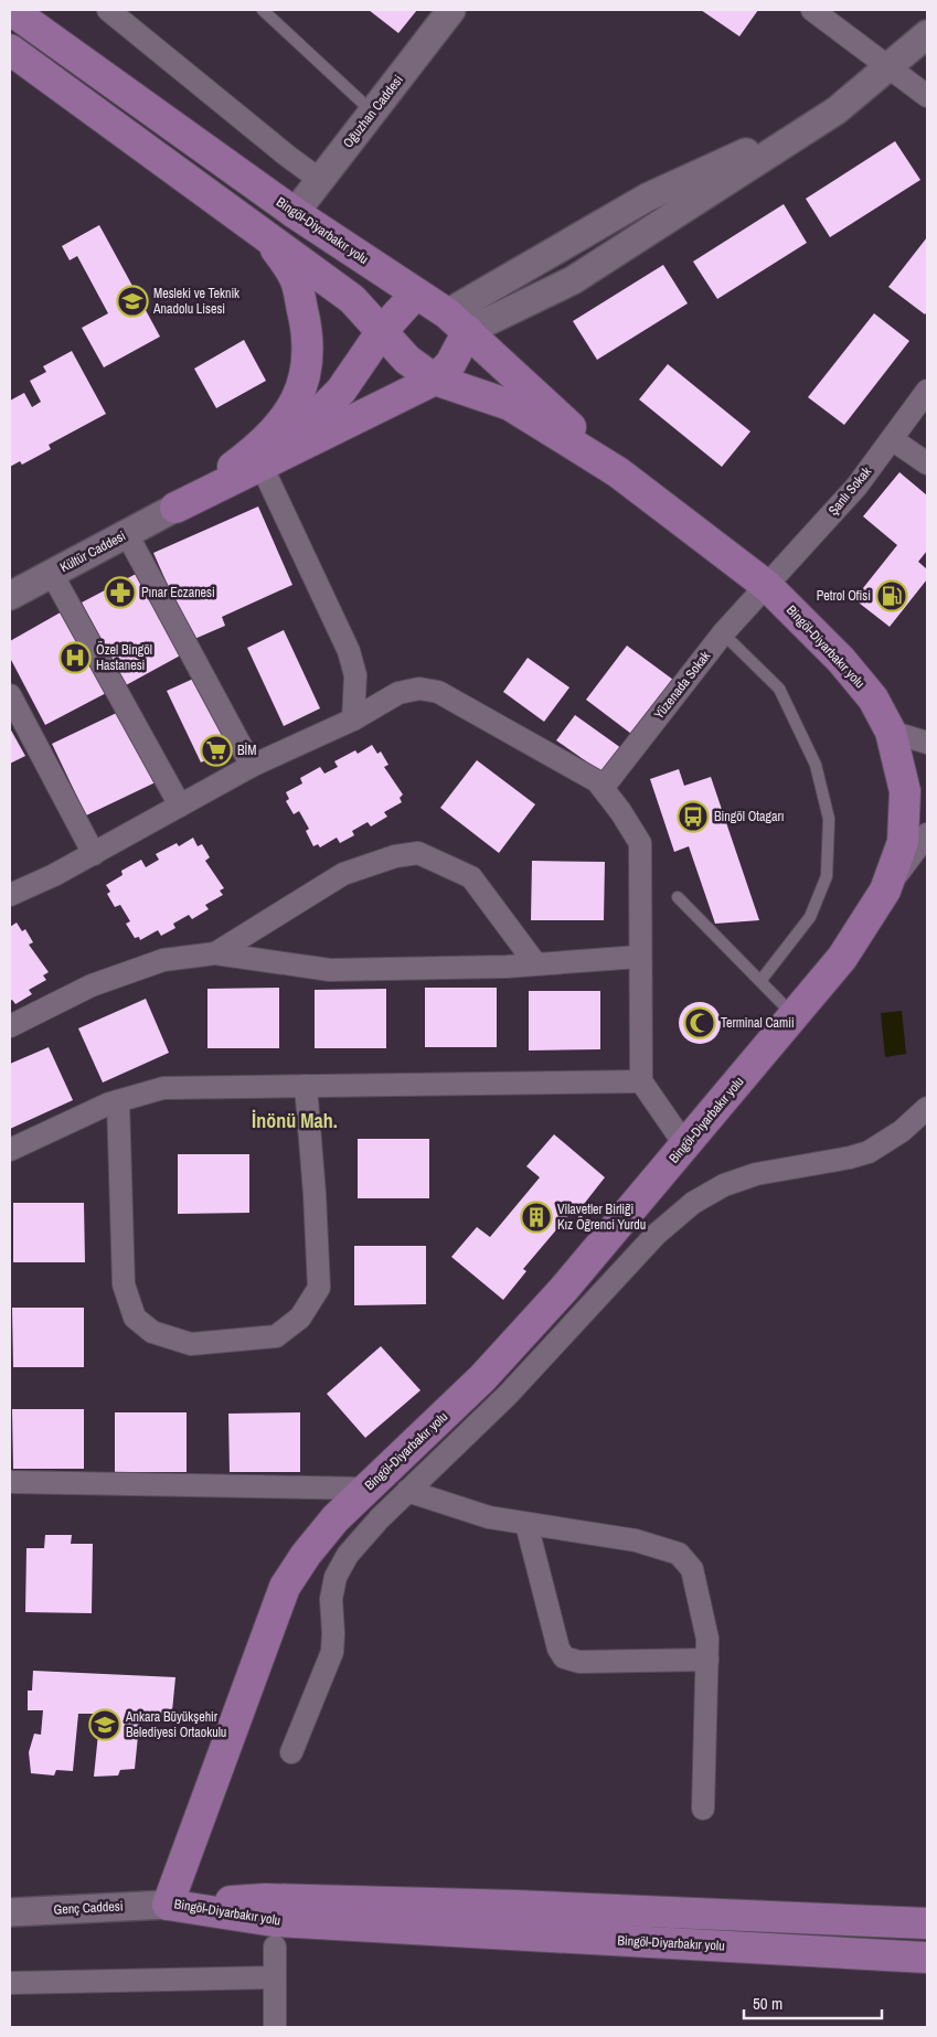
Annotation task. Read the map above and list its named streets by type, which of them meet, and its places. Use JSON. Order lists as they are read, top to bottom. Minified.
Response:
{"streets":{"main road":["Bingöl-Diyarbakır yolu"],"street":["Oğuzhan Caddesi","Şanlı Sokak","Kültür Caddesi","Yüzenada Sokak","Genç Caddesi"]},"crossings":[["Oğuzhan Caddesi","Bingöl-Diyarbakır yolu"],["Bingöl-Diyarbakır yolu","Şanlı Sokak"],["Bingöl-Diyarbakır yolu","Yüzenada Sokak"],["Bingöl-Diyarbakır yolu","Genç Caddesi"],["Şanlı Sokak","Yüzenada Sokak"]],"districts":["İnönü Mah."],"places":{"school or university":["Mesleki ve Teknik Anadolu Lisesi","Ankara Büyükşehir Belediyesi Ortaokulu"],"pharmacy":["Pınar Eczanesi"],"fuel station":["Petrol Ofisi"],"hospital":["Özel Bingöl Hastanesi"],"supermarket":["BİM"],"bus stop":["Bingöl Otagarı"],"mosque":["Terminal Camii"],"building":["Vilayetler Birliği Kız Öğrenci Yurdu"]},"scale_bar":"50 m"}
